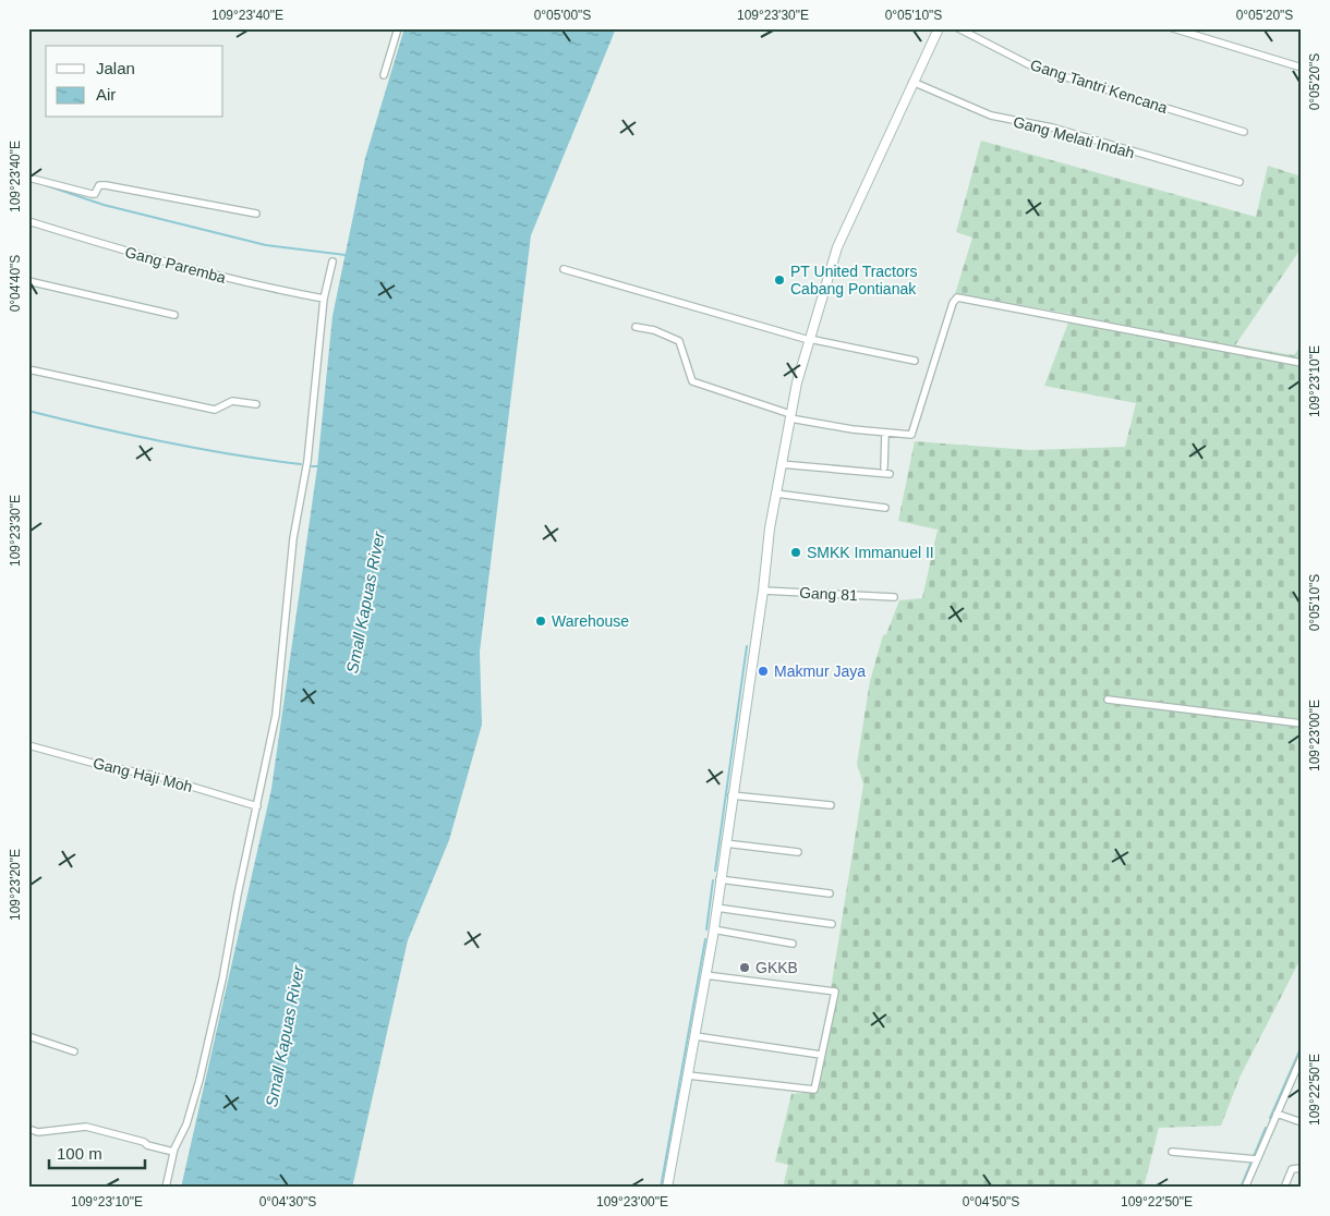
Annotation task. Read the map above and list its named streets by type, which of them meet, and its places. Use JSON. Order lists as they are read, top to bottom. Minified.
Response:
{"streets":{"street":["Gang Tantri Kencana","Gang Melati Indah","Gang Paremba","Gang 81","Gang Haji Moh"]},"water":["Small Kapuas River"],"places":["PT United Tractors Cabang Pontianak","SMKK Immanuel II","Warehouse","Makmur Jaya","GKKB"],"legend":["Jalan","Air"],"scale_bar":"100 m","coordinates":["109°23'40\"E","0°05'00\"S","109°23'30\"E","0°05'10\"S","0°05'20\"S","0°04'40\"S","109°23'10\"E","109°23'00\"E","109°23'20\"E","109°22'50\"E","0°04'30\"S","0°04'50\"S"]}
